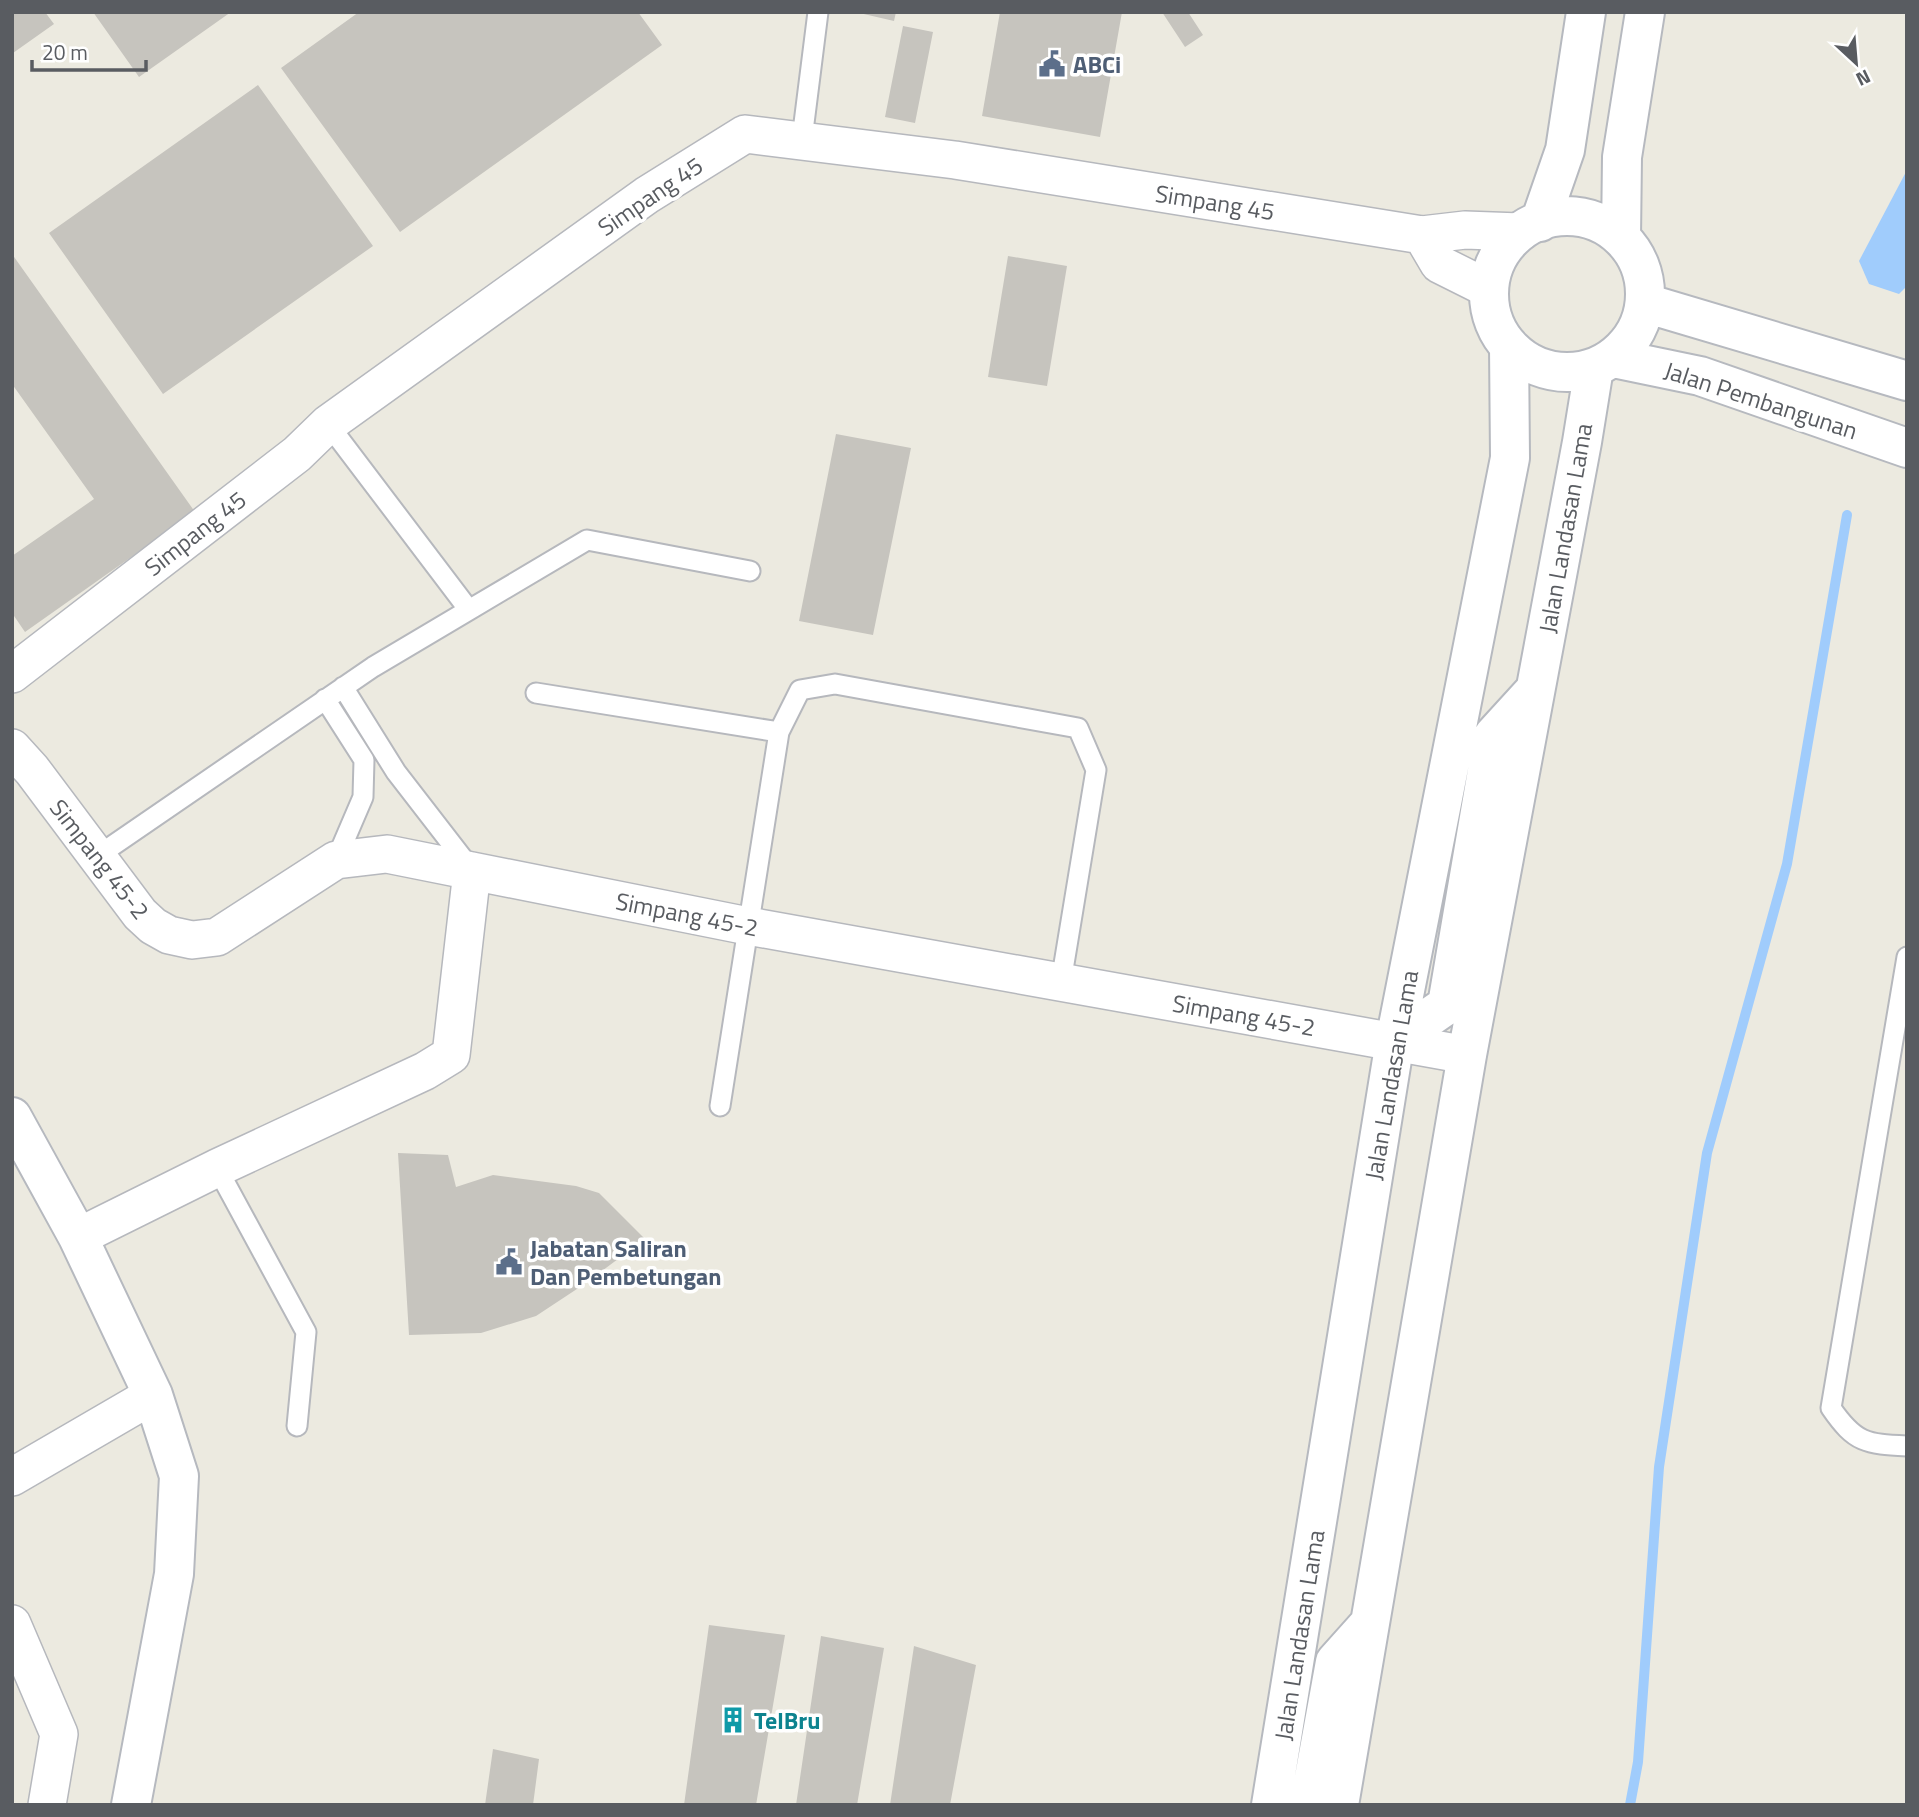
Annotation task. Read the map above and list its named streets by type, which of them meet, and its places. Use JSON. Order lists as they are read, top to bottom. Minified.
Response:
{"streets":{"main road":["Jalan Pembangunan","Jalan Landasan Lama"],"street":["Simpang 45","Simpang 45-2"]},"crossings":[["Simpang 45","Jalan Pembangunan"],["Simpang 45","Jalan Landasan Lama"],["Jalan Pembangunan","Jalan Landasan Lama"],["Jalan Landasan Lama","Simpang 45-2"]],"places":{"public building":["ABCi","Jabatan Saliran Dan Pembetungan"],"building":["TelBru"]},"scale_bar":"20 m","north":"bottom right"}
